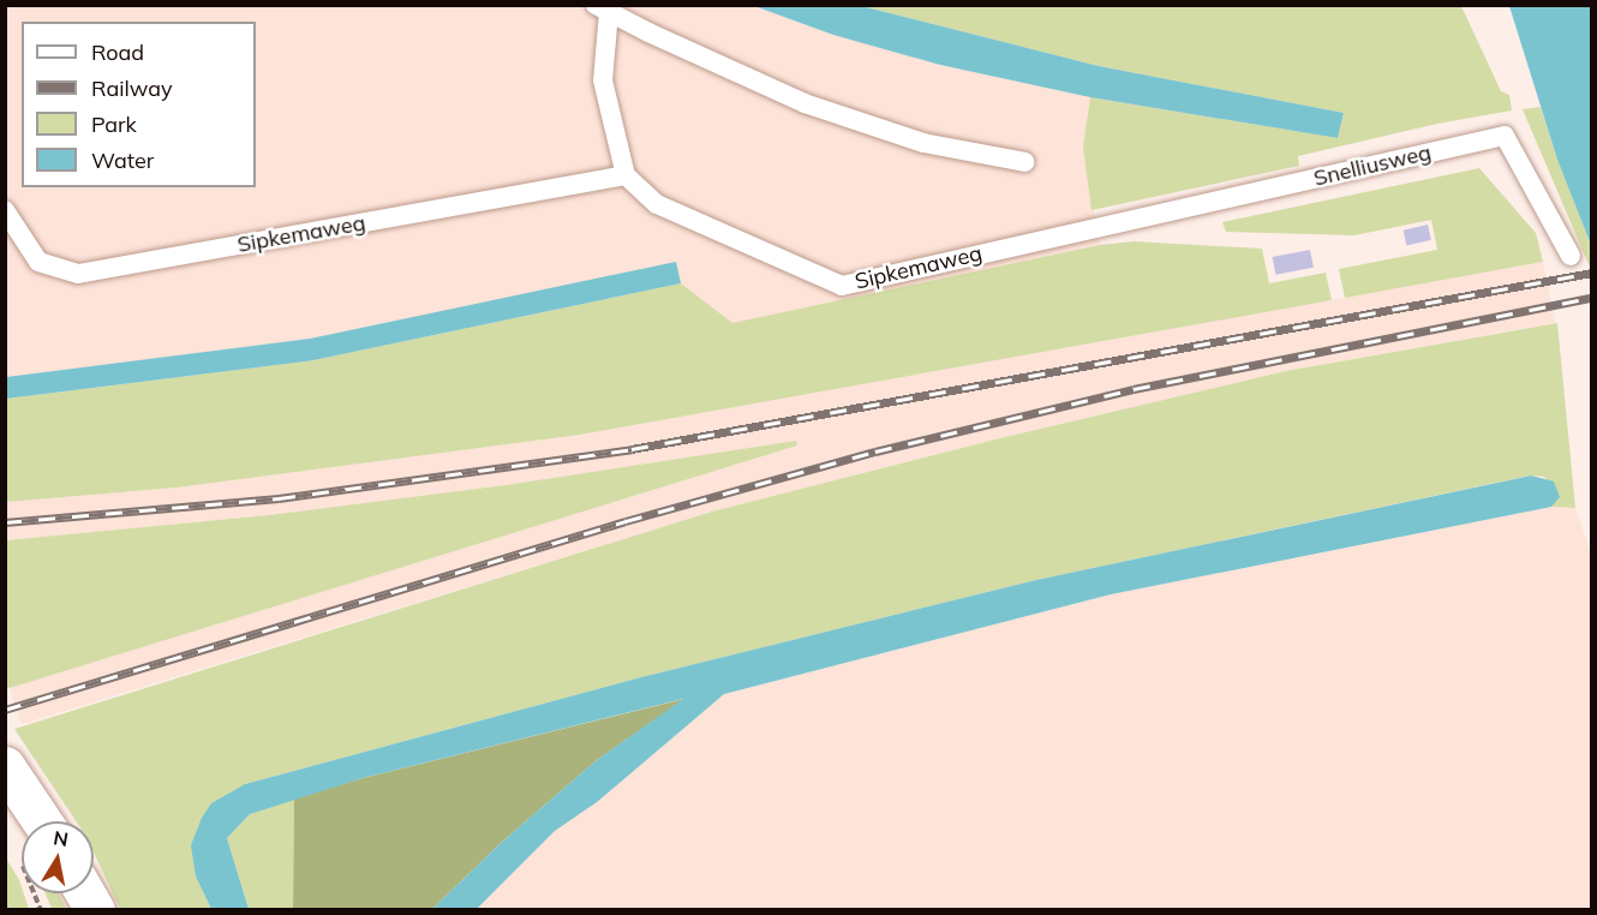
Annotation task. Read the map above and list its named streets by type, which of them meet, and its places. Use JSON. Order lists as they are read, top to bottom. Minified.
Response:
{"streets":{"lane":["Snelliusweg","Sipkemaweg"]},"crossings":[["Snelliusweg","Sipkemaweg"]],"legend":["Road","Railway","Park","Water"],"north":"top"}
